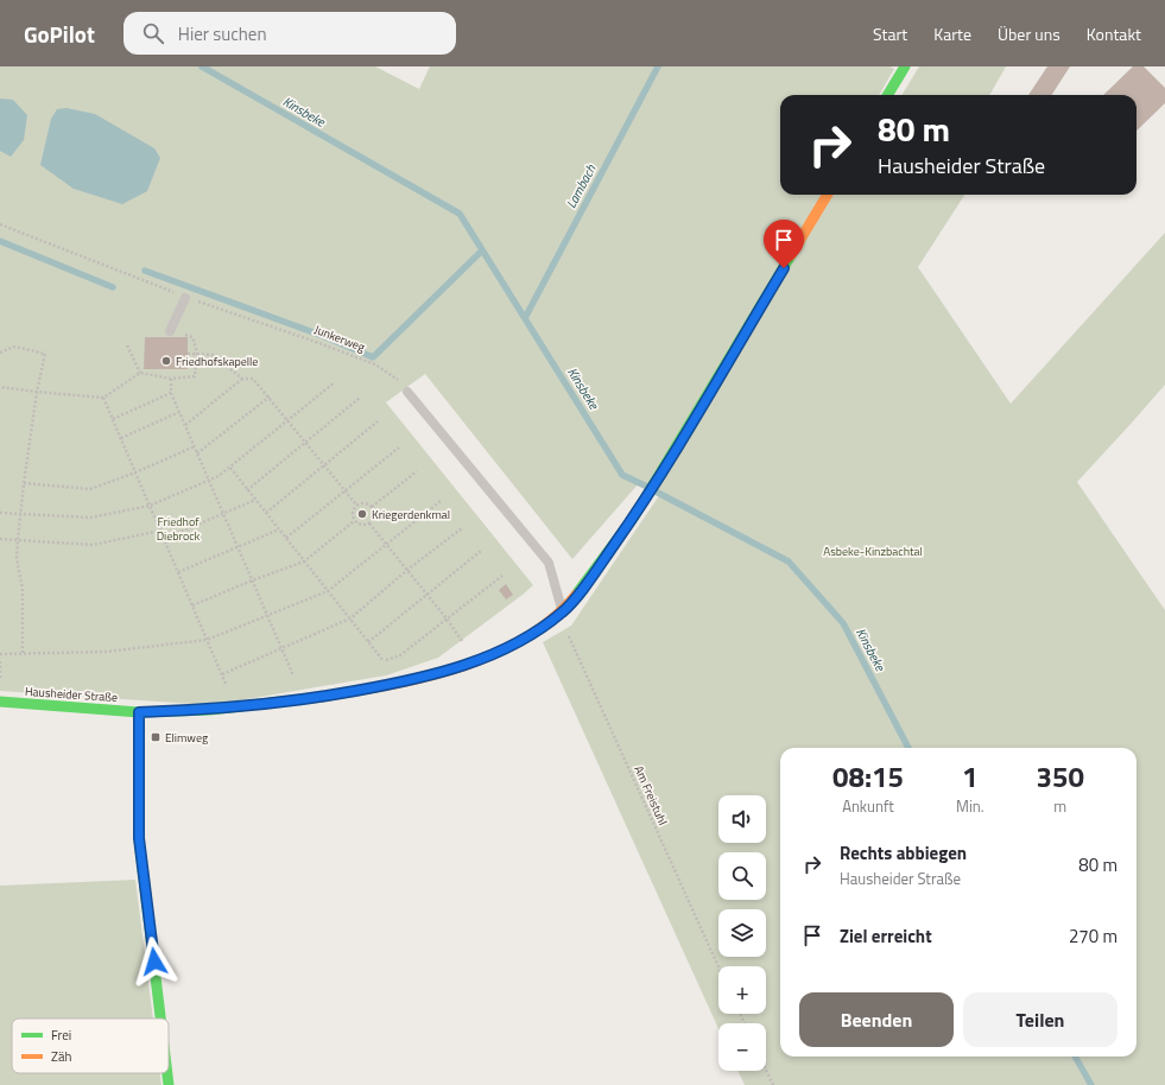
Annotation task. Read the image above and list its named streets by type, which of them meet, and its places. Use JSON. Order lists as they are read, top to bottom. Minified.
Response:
{"streets":{"street":["Hausheider Straße"],"path":["Junkerweg","Am Freistuhl"]},"crossings":[["Hausheider Straße","Am Freistuhl"]],"water":["Kinsbeke","Lambach"],"parks":["Friedhof Diebrock","Asbeke-Kinzbachtal"],"places":{"other":["Friedhofskapelle","Kriegerdenkmal"],"transit":["Elimweg"]},"legend":["Frei","Zäh"],"page":{"header":"GoPilot","search":"Hier suchen","nav":["Start","Karte","Über uns","Kontakt"],"turn":["80 m","Hausheider Straße"],"eta":["08:15","Ankunft","1","Min.","350","m"],"map_buttons":["+","−"],"list":[{"name":"Rechts abbiegen","note":"Hausheider Straße","value":"80 m"},{"name":"Ziel erreicht","value":"270 m"}],"buttons":["Beenden","Teilen"]}}
